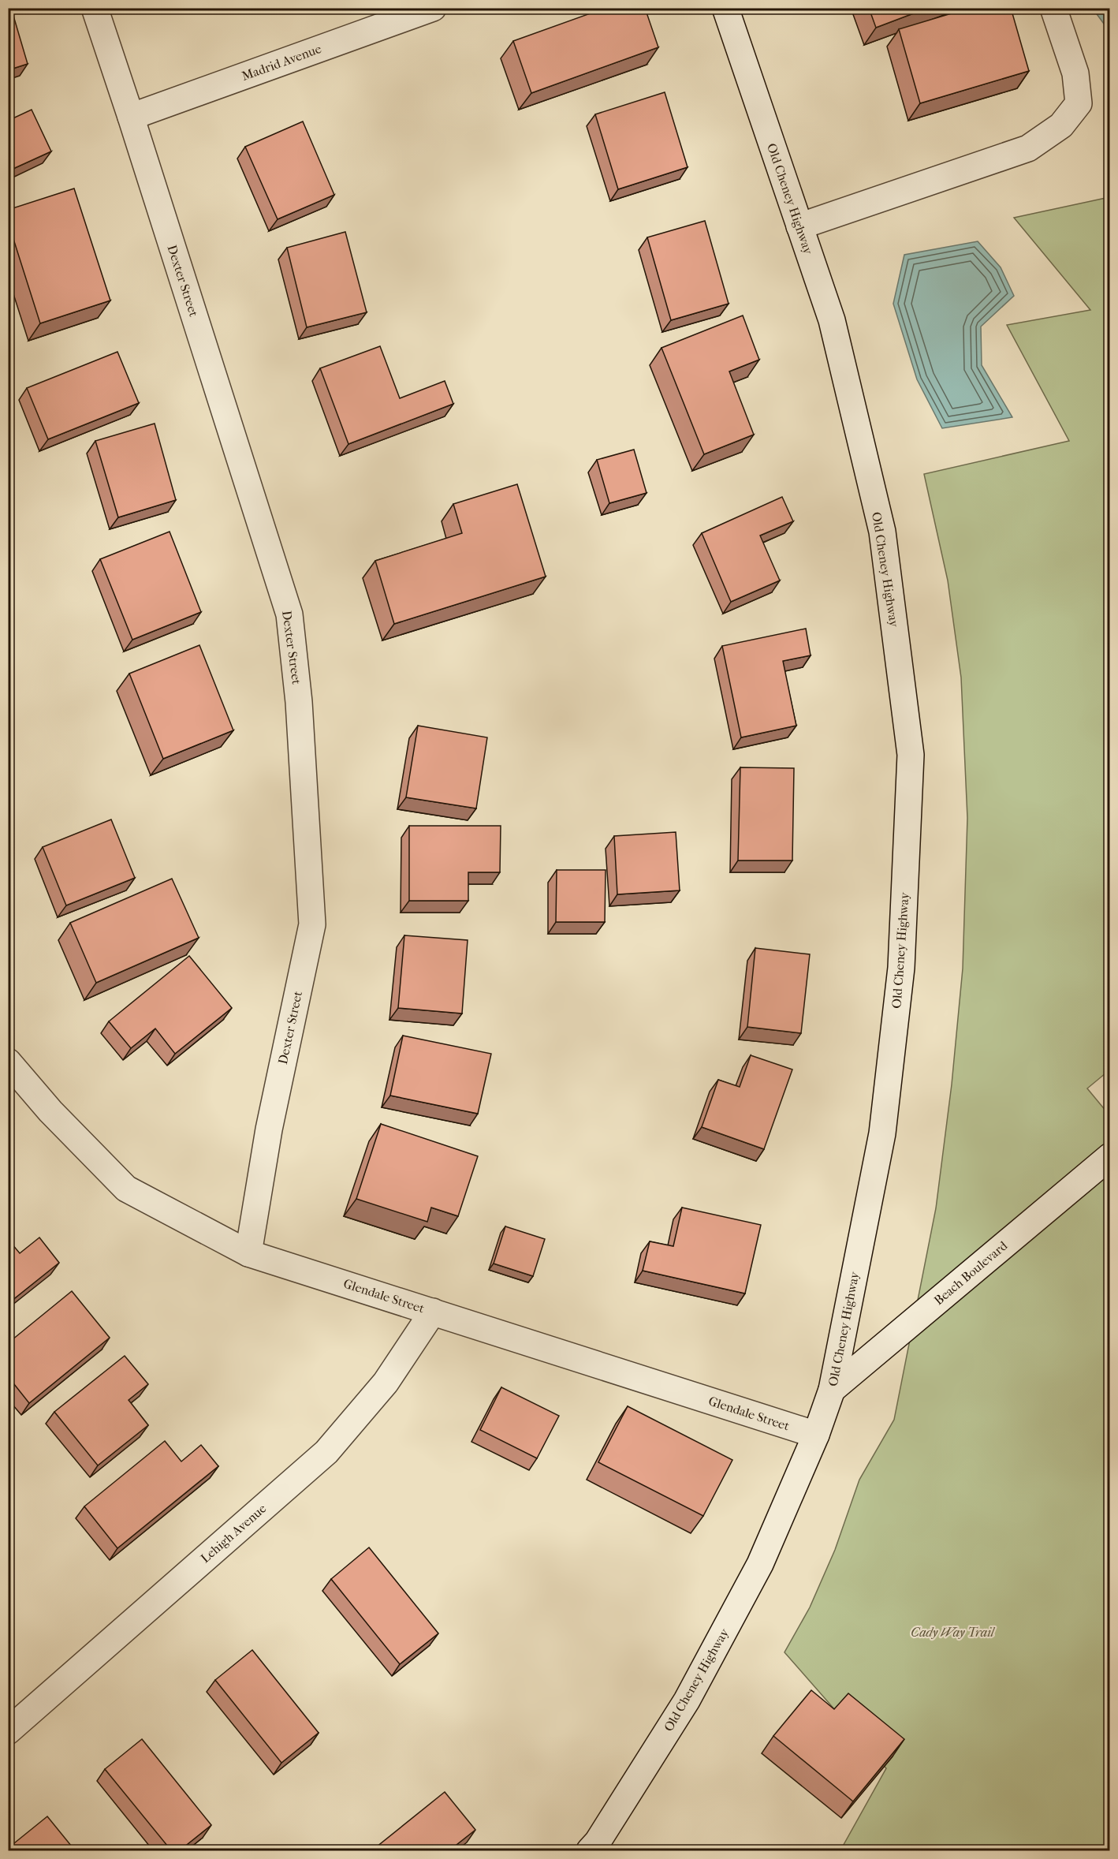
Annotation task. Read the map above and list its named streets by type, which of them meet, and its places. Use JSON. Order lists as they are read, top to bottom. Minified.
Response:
{"streets":{"street":["Madrid Avenue","Old Cheney Highway","Dexter Street","Beach Boulevard","Glendale Street","Lehigh Avenue"]},"crossings":[["Madrid Avenue","Dexter Street"],["Old Cheney Highway","Beach Boulevard"],["Old Cheney Highway","Glendale Street"],["Dexter Street","Glendale Street"],["Glendale Street","Lehigh Avenue"]],"parks":["Cady Way Trail"]}
